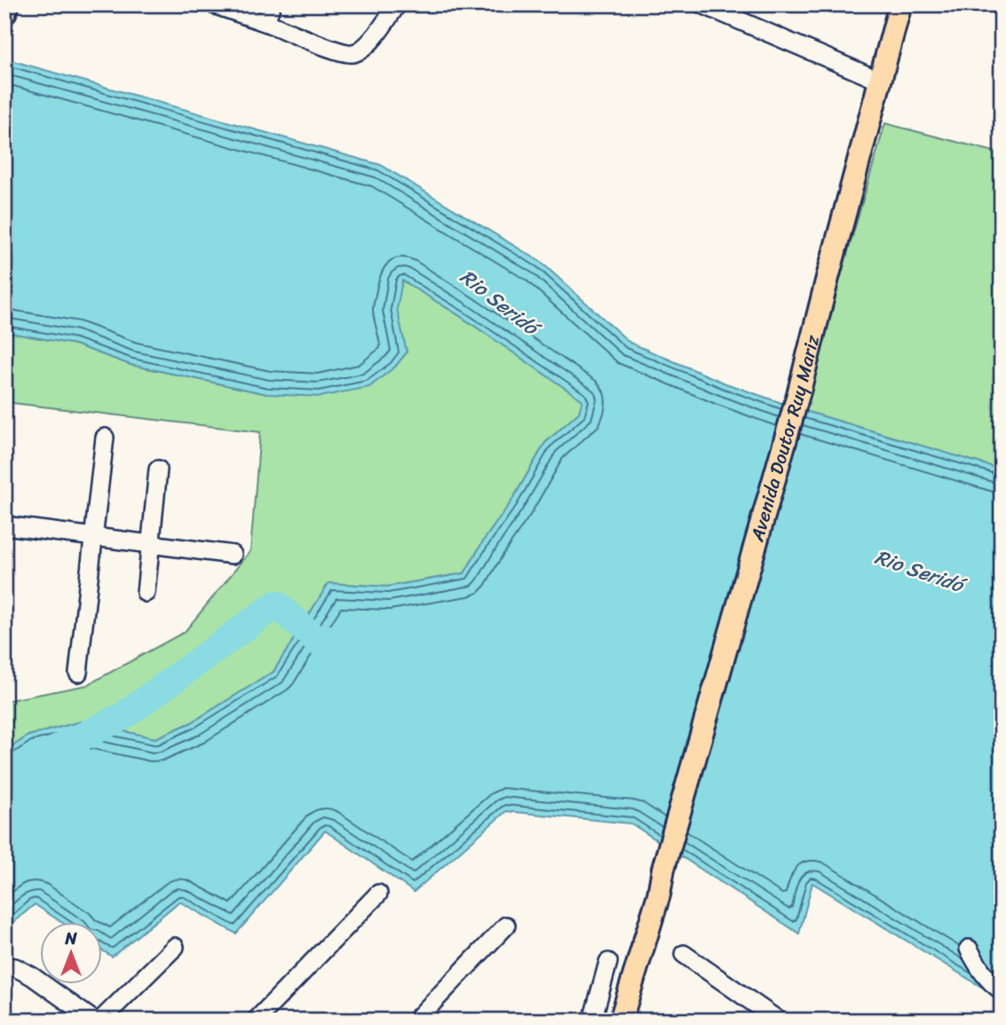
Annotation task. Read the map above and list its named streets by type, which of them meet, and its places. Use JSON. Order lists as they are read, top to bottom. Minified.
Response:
{"streets":{"main road":["Avenida Doutor Ruy Mariz"]},"water":["Rio Seridó"],"north":"top"}
